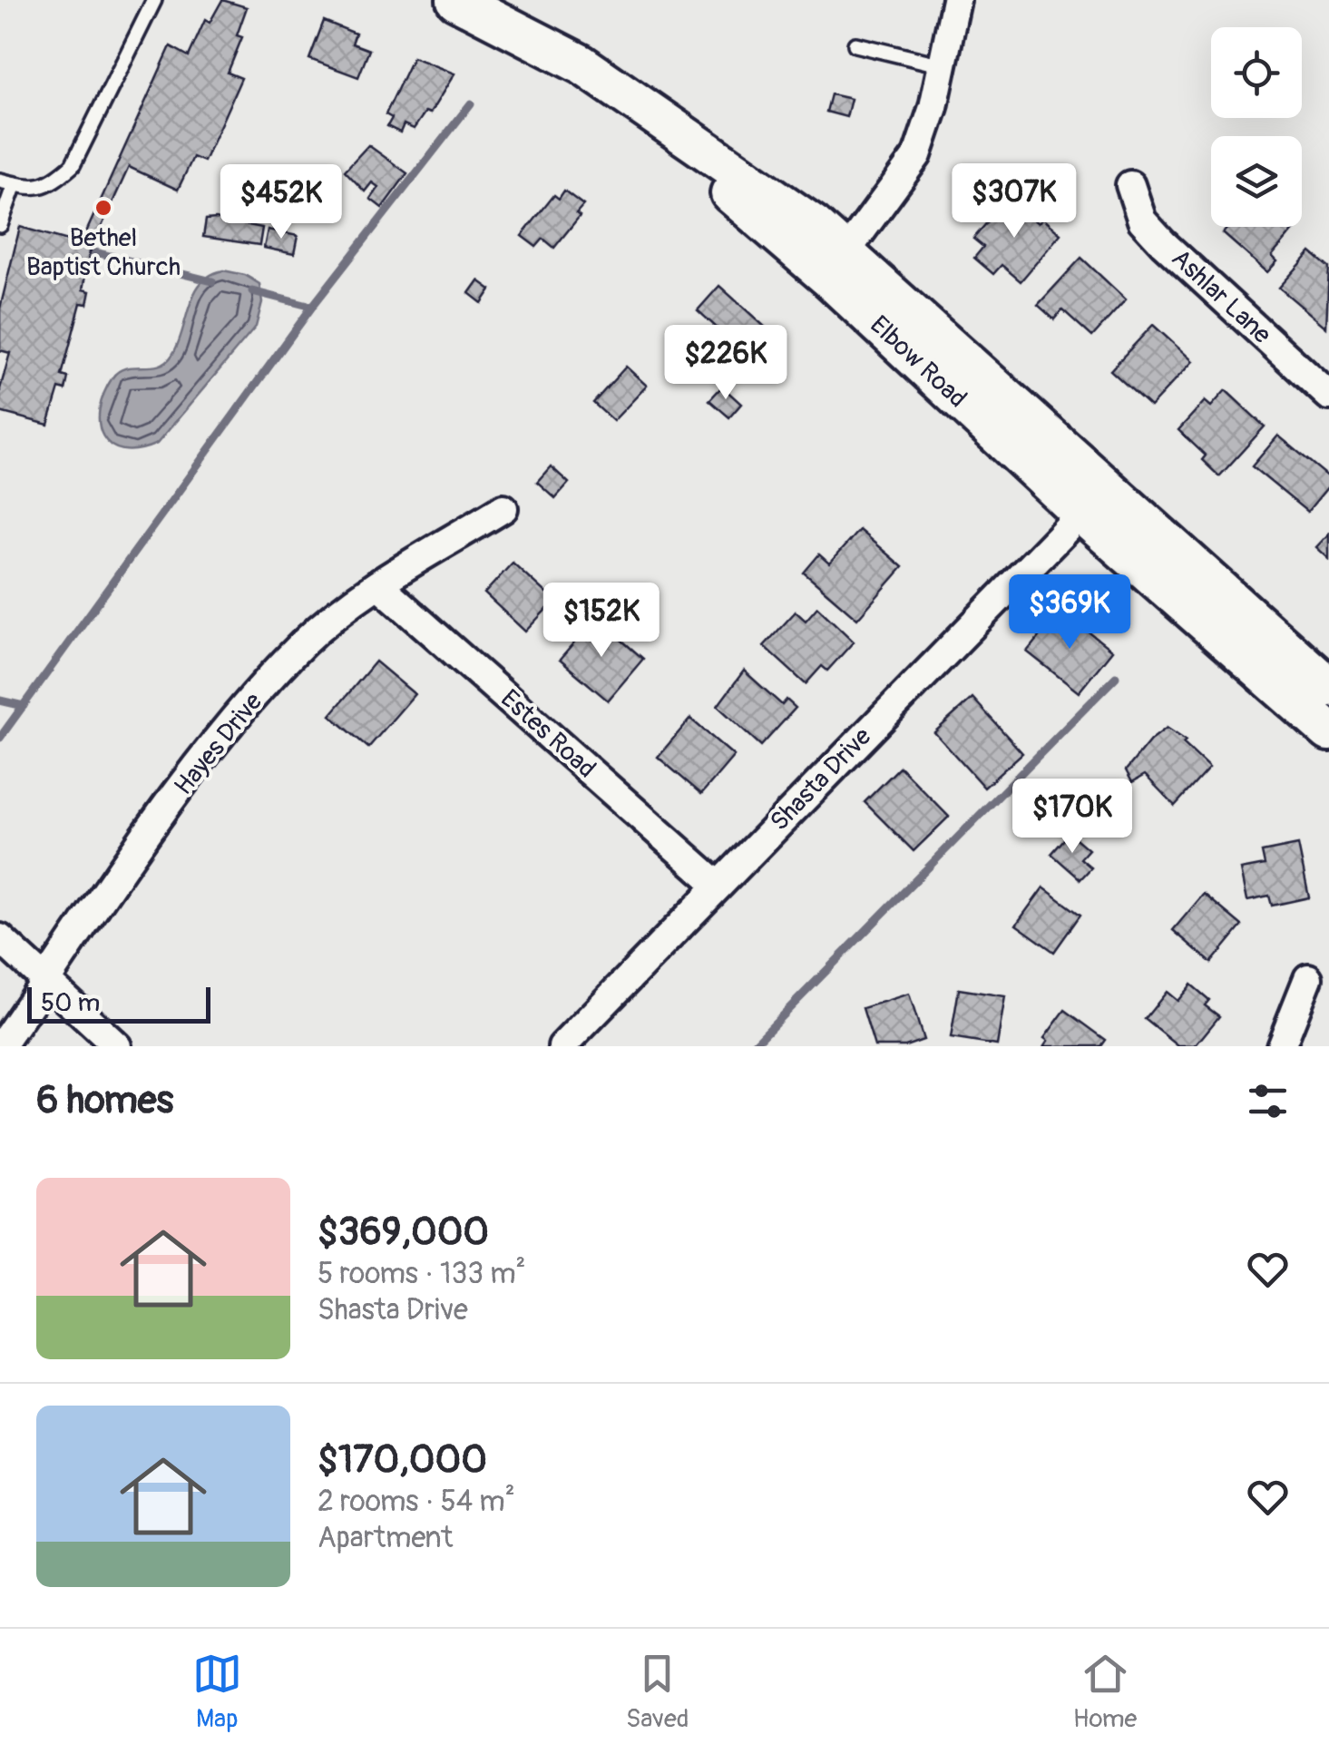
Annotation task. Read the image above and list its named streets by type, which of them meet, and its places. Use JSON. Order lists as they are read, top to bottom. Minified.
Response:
{"streets":{"main road":["Elbow Road"],"street":["Ashlar Lane","Estes Road","Hayes Drive","Shasta Drive"]},"crossings":[["Elbow Road","Shasta Drive"],["Estes Road","Hayes Drive"],["Estes Road","Shasta Drive"]],"places":["Bethel Baptist Church"],"scale_bar":"50 m","page":{"price":["$307K","$452K","$226K","$369K","$152K","$170K"],"scale":"50 m","heading":"6 homes","list":[{"name":"$369,000","note":"5 rooms · 133 m² · Shasta Drive"},{"name":"$170,000","note":"2 rooms · 54 m² · Apartment"}],"tabs":["Map","Saved","Home"]}}
